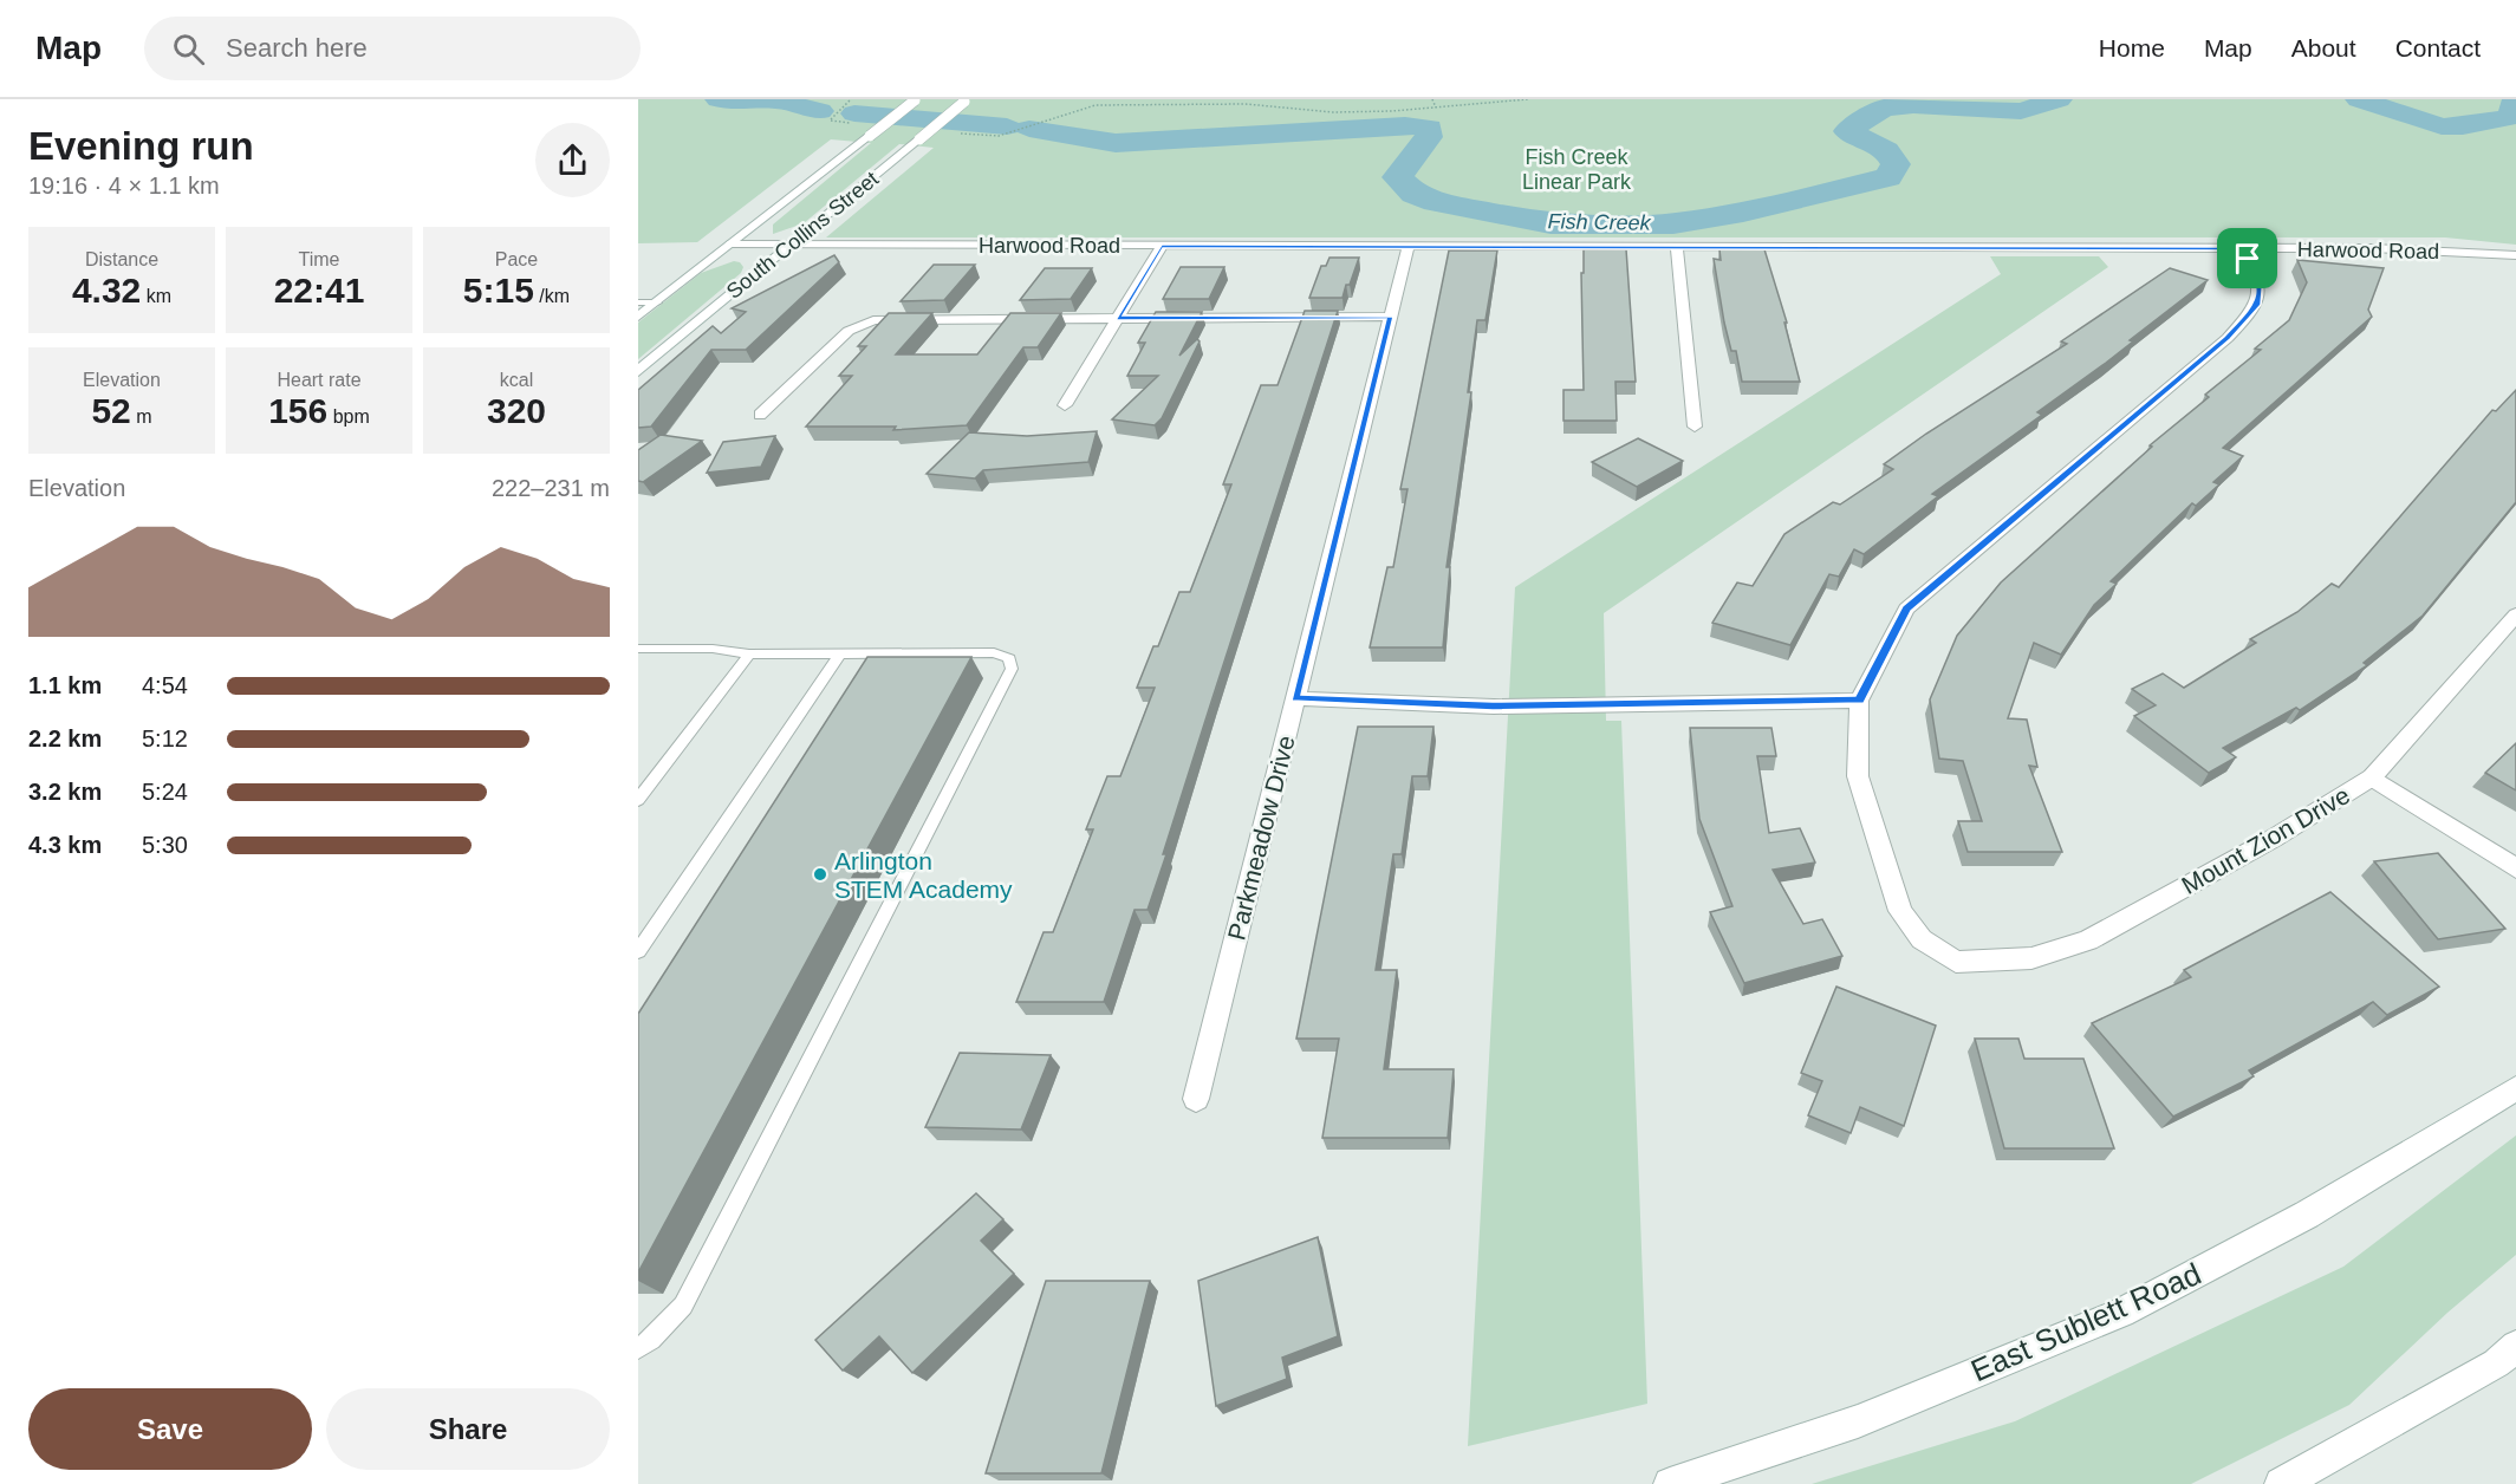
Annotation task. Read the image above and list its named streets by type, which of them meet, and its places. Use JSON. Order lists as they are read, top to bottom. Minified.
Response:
{"streets":{"street":["South Collins Street","Harwood Road","Parkmeadow Drive","Mount Zion Drive","East Sublett Road"]},"crossings":[["South Collins Street","Harwood Road"],["Harwood Road","Parkmeadow Drive"]],"water":["Fish Creek"],"parks":["Fish Creek Linear Park"],"places":["Arlington STEM Academy"],"page":{"header":"Map","search":"Search here","nav":["Home","Map","About","Contact"],"heading":["Evening run","19:16 · 4 × 1.1 km"],"stats":[["Distance","4.32 km"],["Time","22:41"],["Pace","5:15 /km"],["Elevation","52 m"],["Heart rate","156 bpm"],["kcal","320"]],"chart":["Elevation","222–231 m"],"list":[{"name":"1.1 km","note":"4:54"},{"name":"2.2 km","note":"5:12"},{"name":"3.2 km","note":"5:24"},{"name":"4.3 km","note":"5:30"}],"buttons":["Save","Share"]}}
